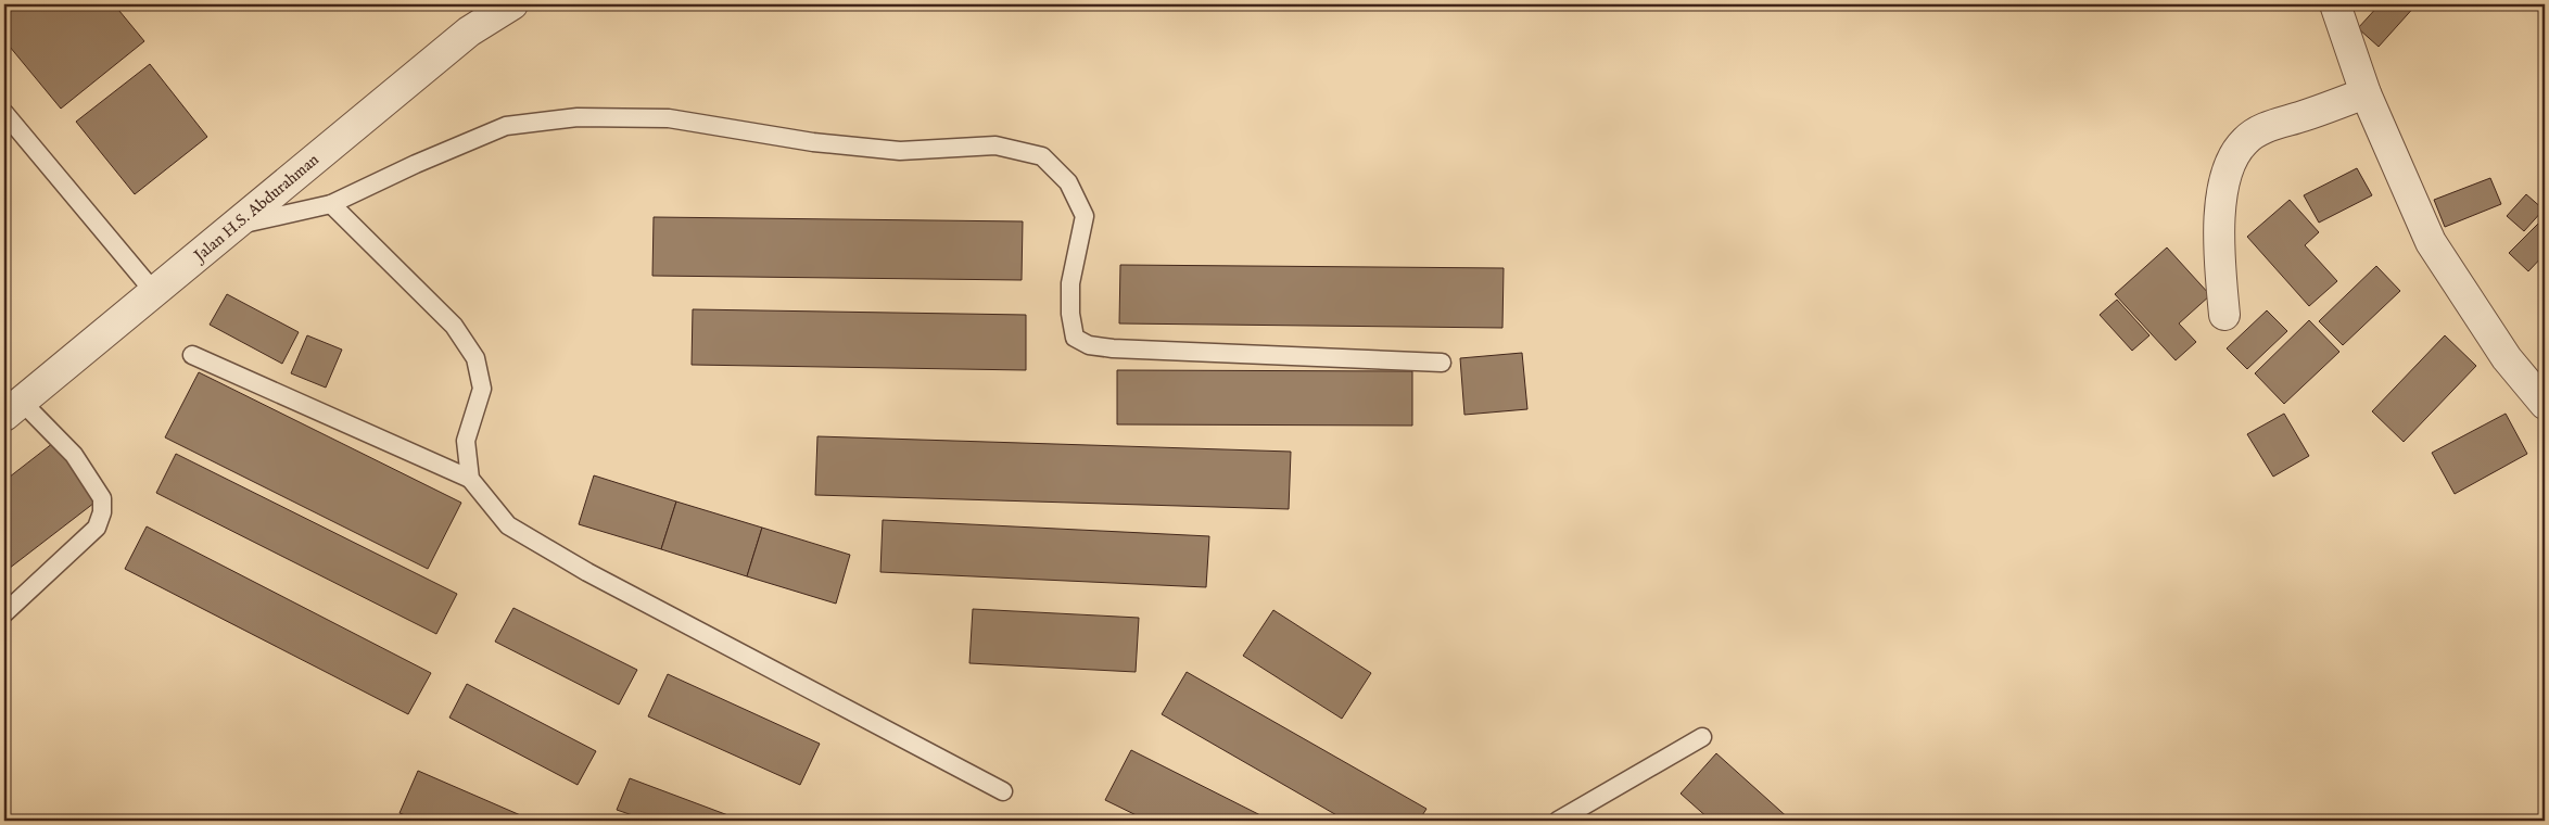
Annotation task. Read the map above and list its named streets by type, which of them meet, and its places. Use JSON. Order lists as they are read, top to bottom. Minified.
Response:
{"streets":{"street":["Jalan H.S. Abdurahman"]}}
